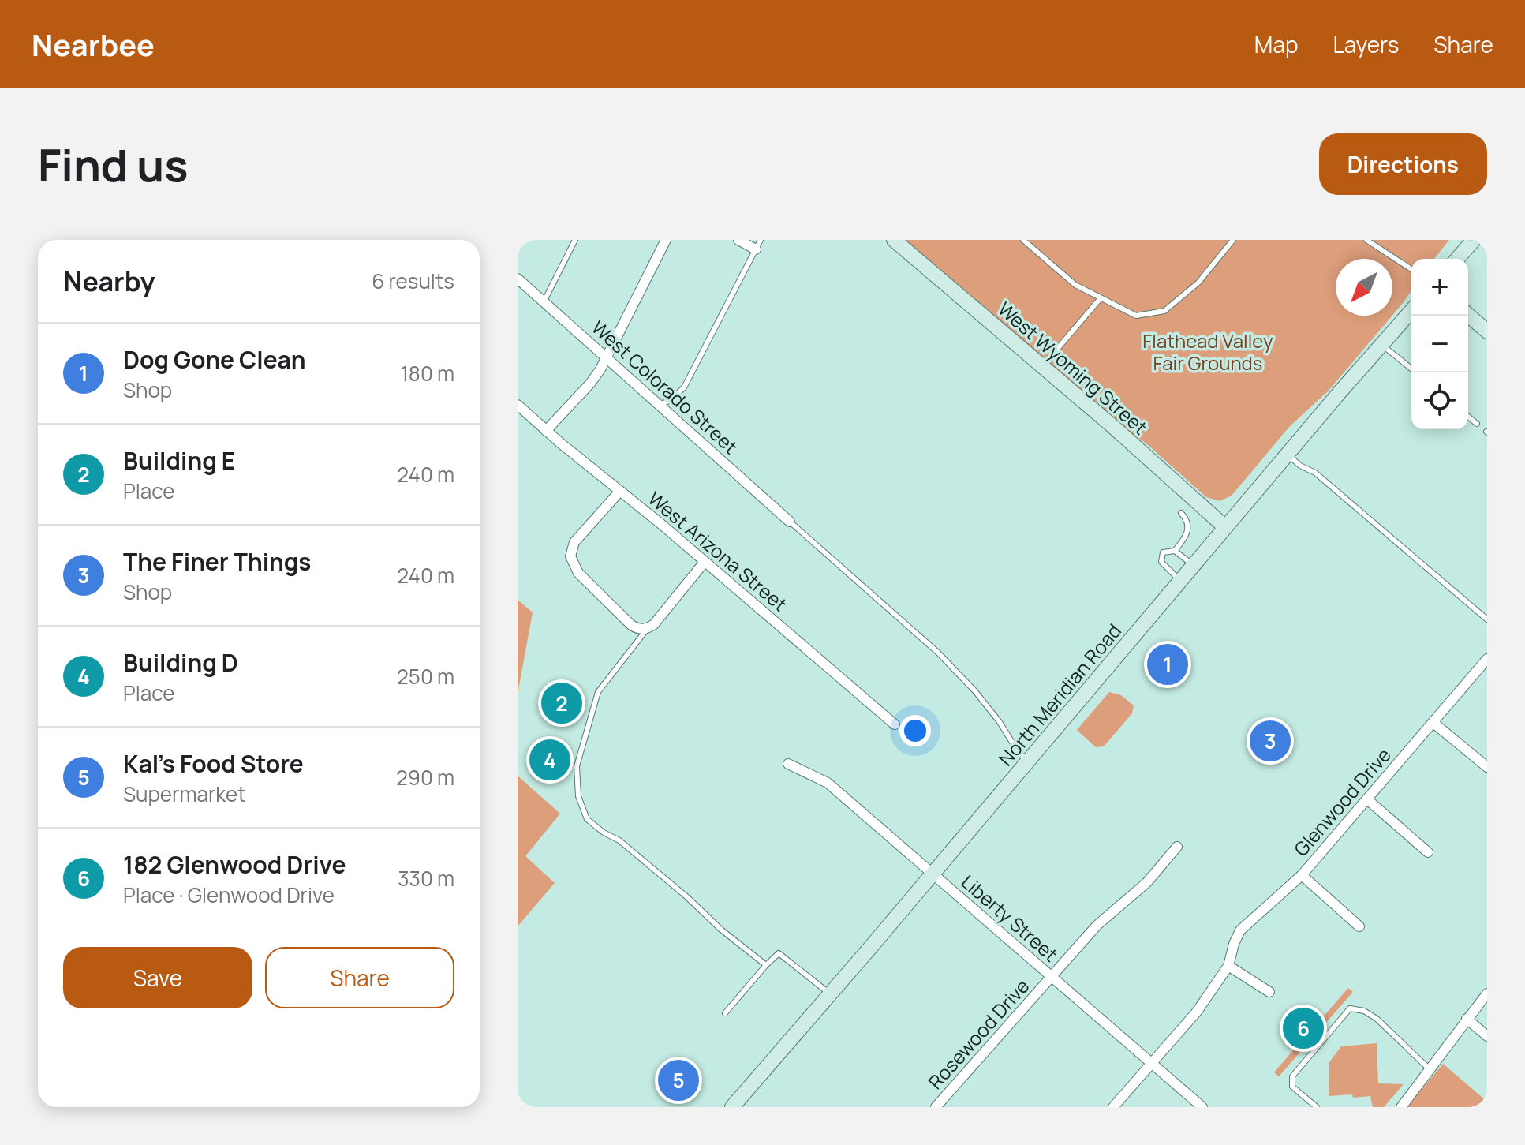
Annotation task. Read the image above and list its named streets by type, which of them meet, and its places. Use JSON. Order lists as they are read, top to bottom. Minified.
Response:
{"streets":{"main road":["West Wyoming Street","North Meridian Road"],"street":["West Colorado Street","West Arizona Street","Glenwood Drive","Liberty Street","Rosewood Drive"]},"crossings":[["West Wyoming Street","North Meridian Road"],["North Meridian Road","Liberty Street"],["Glenwood Drive","Liberty Street"],["Liberty Street","Rosewood Drive"]],"parks":["Flathead Valley Fair Grounds"],"north":"bottom left","page":{"header":"Nearbee","nav":["Map","Layers","Share"],"buttons":["Directions",["Save","Share"]],"title":"Find us","heading":["Nearby","6 results"],"map_buttons":["+","−"],"list":[{"mark":"1","name":"Dog Gone Clean","note":"Shop","value":"180 m"},{"mark":"2","name":"Building E","note":"Place","value":"240 m"},{"mark":"3","name":"The Finer Things","note":"Shop","value":"240 m"},{"mark":"4","name":"Building D","note":"Place","value":"250 m"},{"mark":"5","name":"Kal's Food Store","note":"Supermarket","value":"290 m"},{"mark":"6","name":"182 Glenwood Drive","note":"Place · Glenwood Drive","value":"330 m"}],"pins":["1","2","3","4","6","5"]}}
